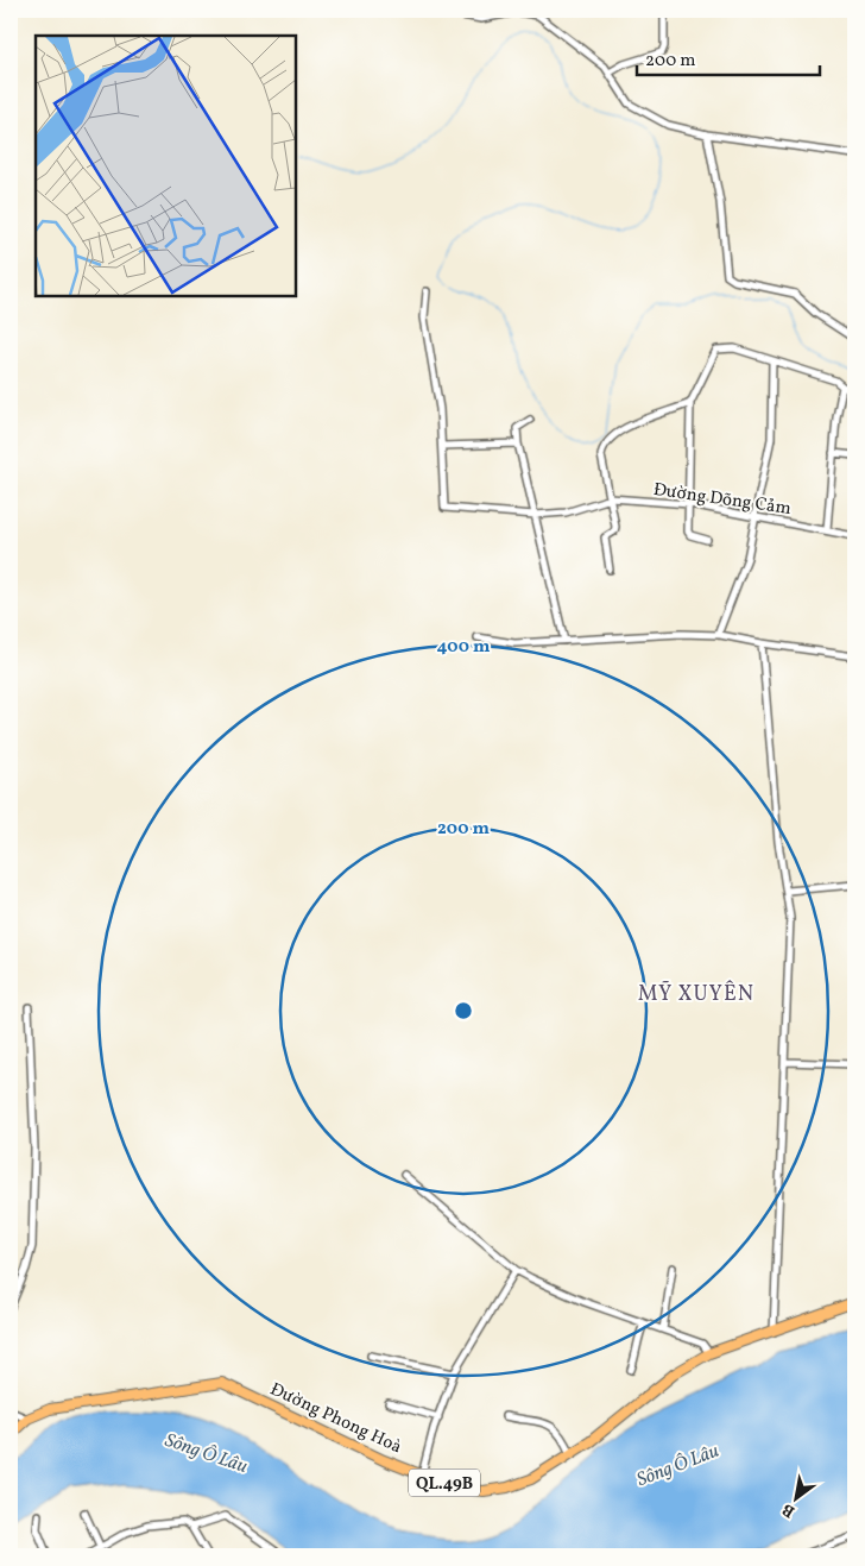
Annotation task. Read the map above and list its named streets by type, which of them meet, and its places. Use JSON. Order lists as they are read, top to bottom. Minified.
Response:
{"streets":{"main road":["Đường Phong Hoà","QL.49B"],"street":["Đường Dõng Cảm"]},"districts":["MỸ XUYÊN"],"water":["Sông Ô Lâu"],"scale_bar":"200 m","north":"bottom left","rings":["400 m","200 m"]}
